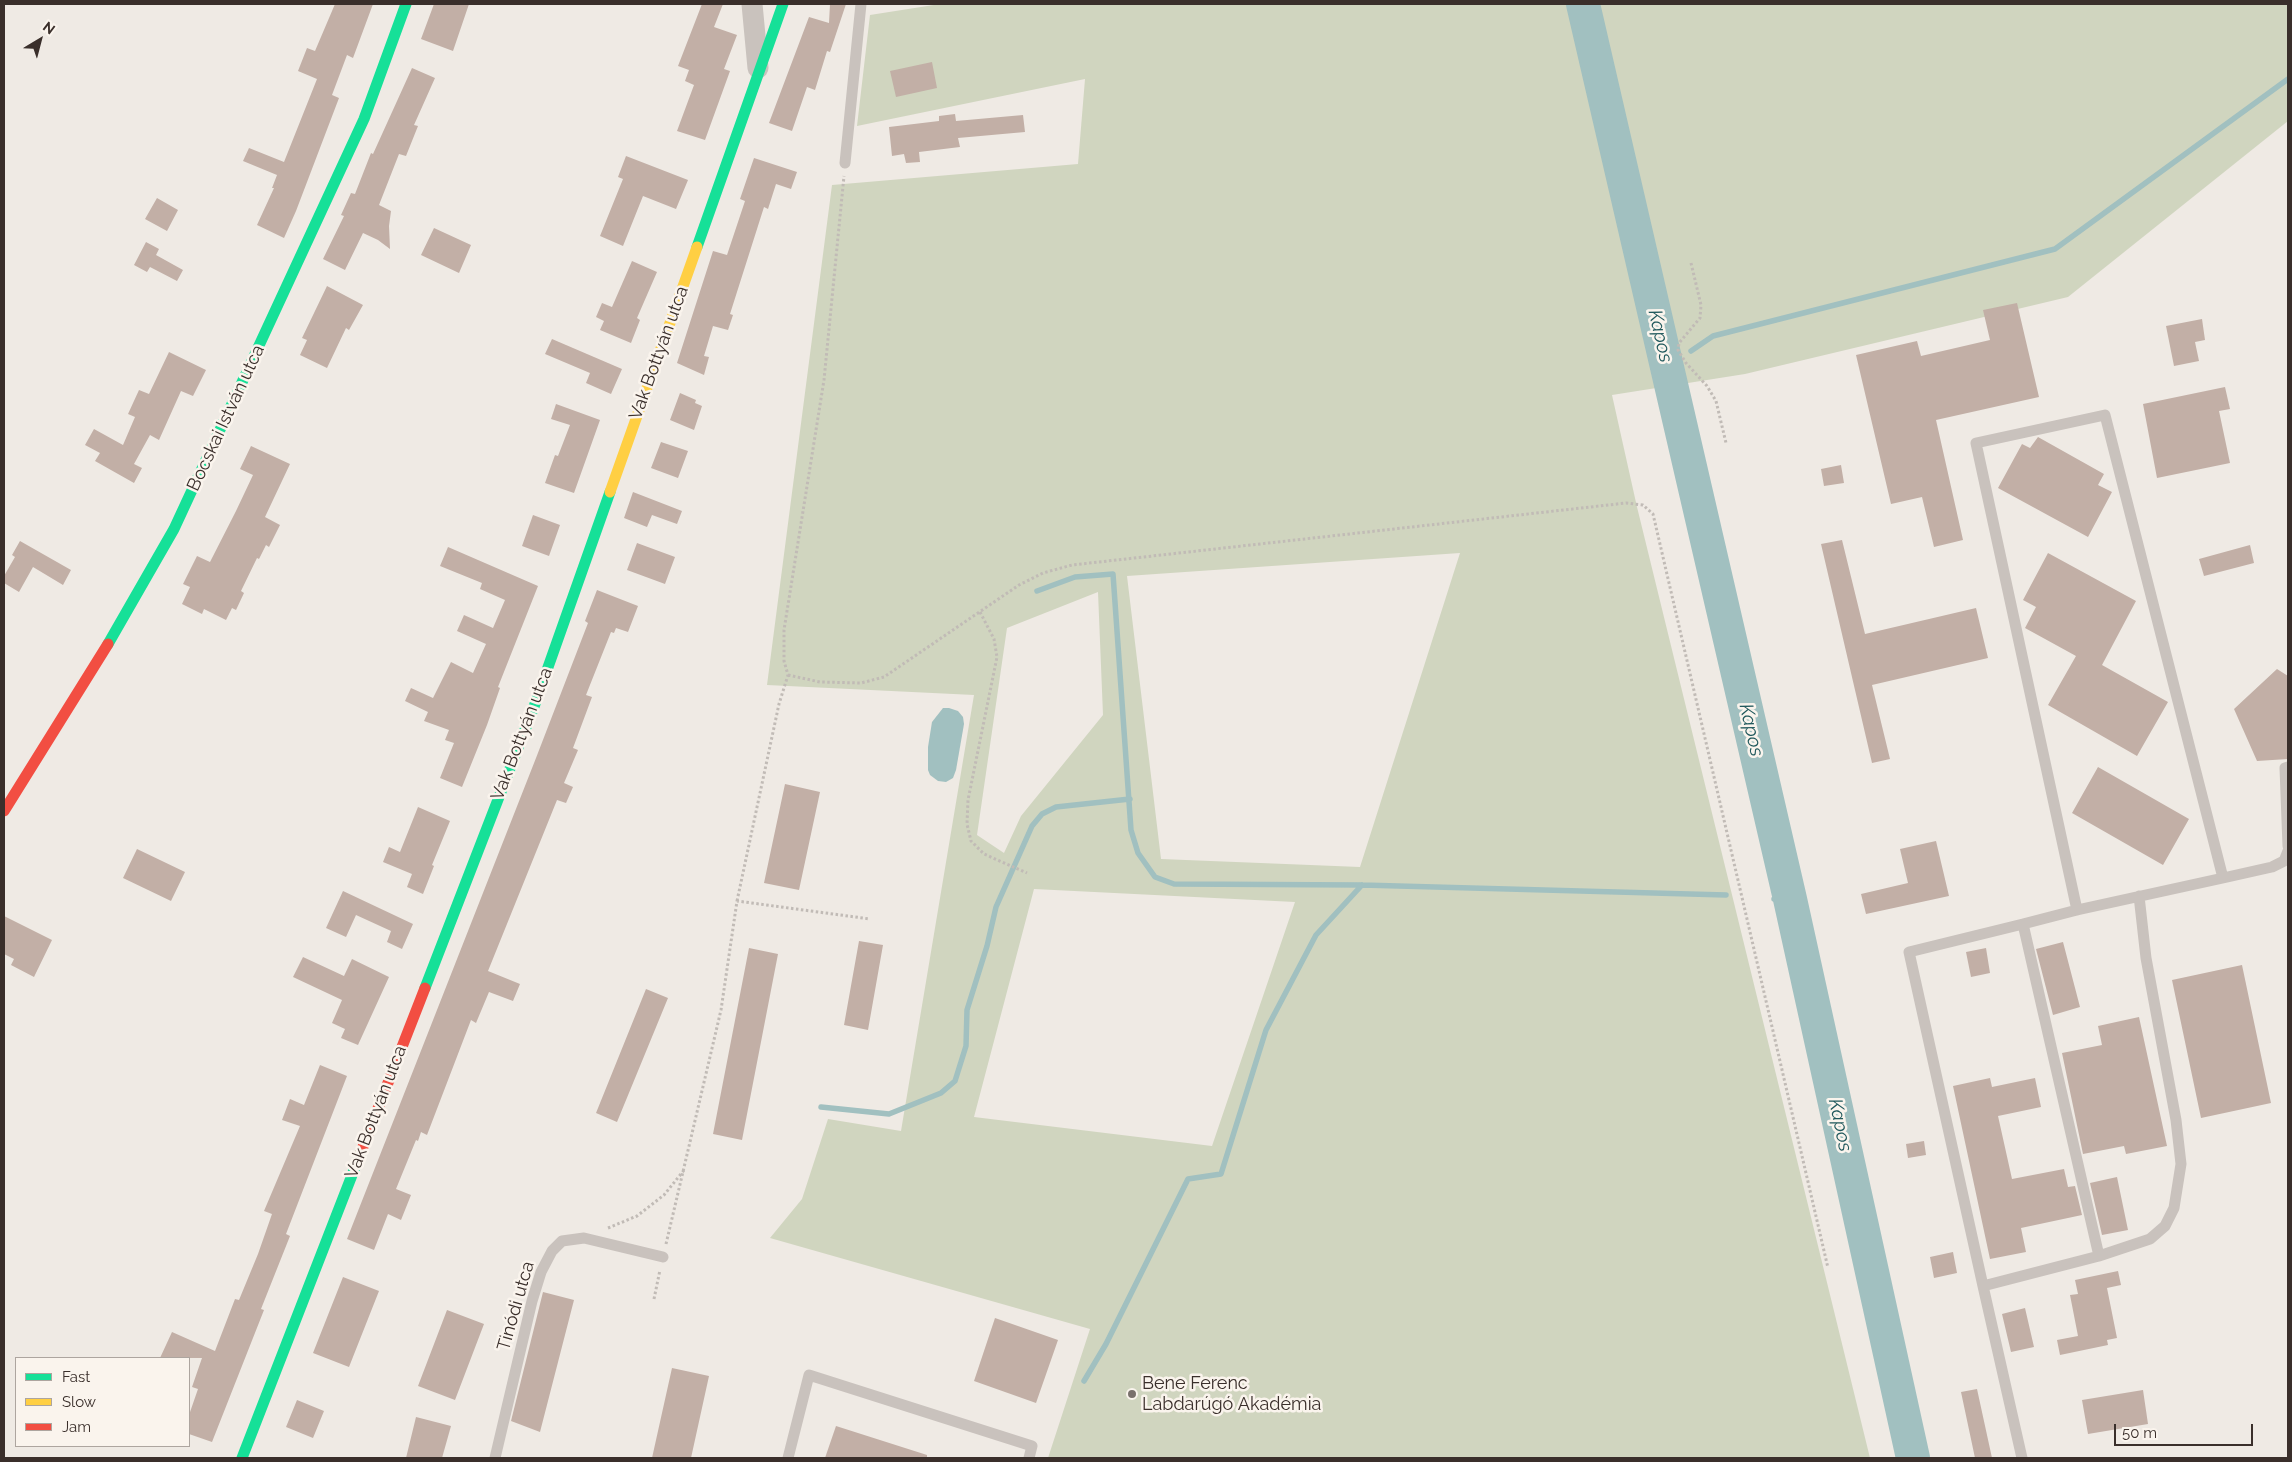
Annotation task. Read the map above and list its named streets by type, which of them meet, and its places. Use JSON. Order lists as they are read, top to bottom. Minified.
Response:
{"streets":{"street":["Vak Bottyán utca","Bocskai István utca"],"lane":["Tinódi utca"]},"water":["Kapos"],"places":["Bene Ferenc Labdarúgó Akadémia"],"legend":["Fast","Slow","Jam"],"scale_bar":"50 m","north":"top right"}
